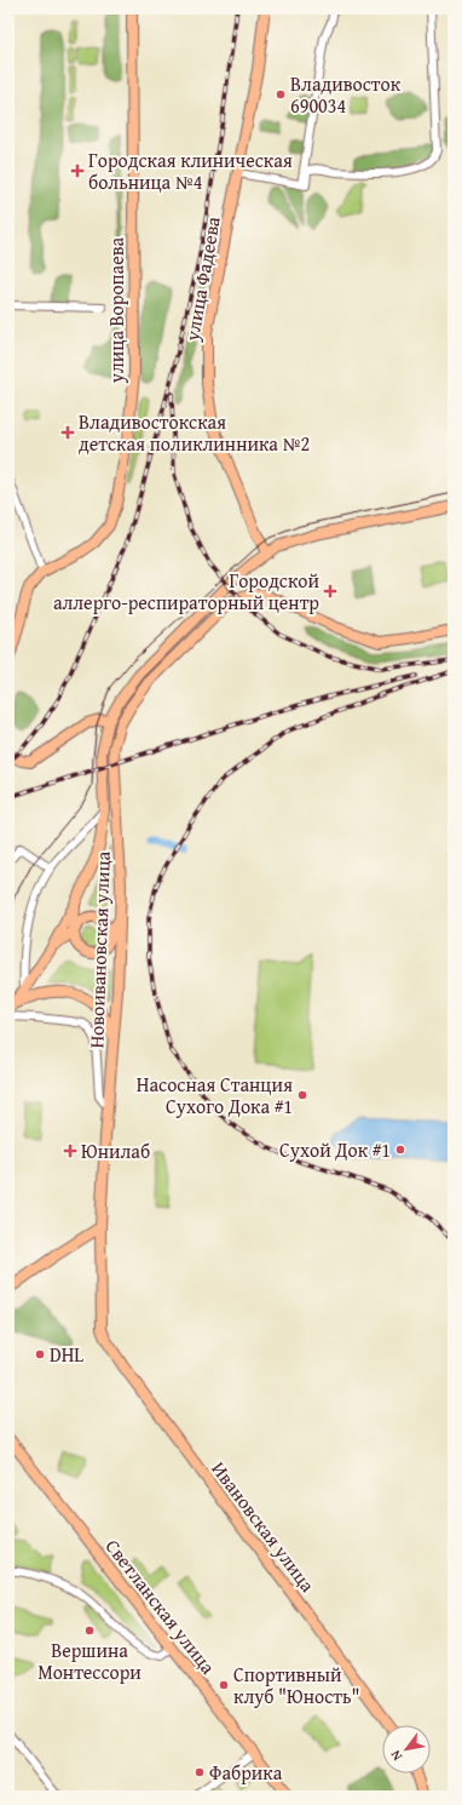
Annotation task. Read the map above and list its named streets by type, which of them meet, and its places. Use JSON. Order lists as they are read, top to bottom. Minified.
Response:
{"streets":{"main road":["улица Фадеева","улица Воропаева","Новоивановская улица","Ивановская улица","Светланская улица"]},"crossings":[["Новоивановская улица","Ивановская улица"]],"places":{"other":["Владивосток 690034","Насосная Станция Сухого Дока #1","Сухой Док #1","DHL","Вершина Монтессори","Спортивный клуб \"Юность\"","Фабрика"],"health":["Городская клиническая больница №4","Владивостокская детская поликлинника №2","Городской аллерго-респираторный центр","Юнилаб"]},"north":"bottom left"}
